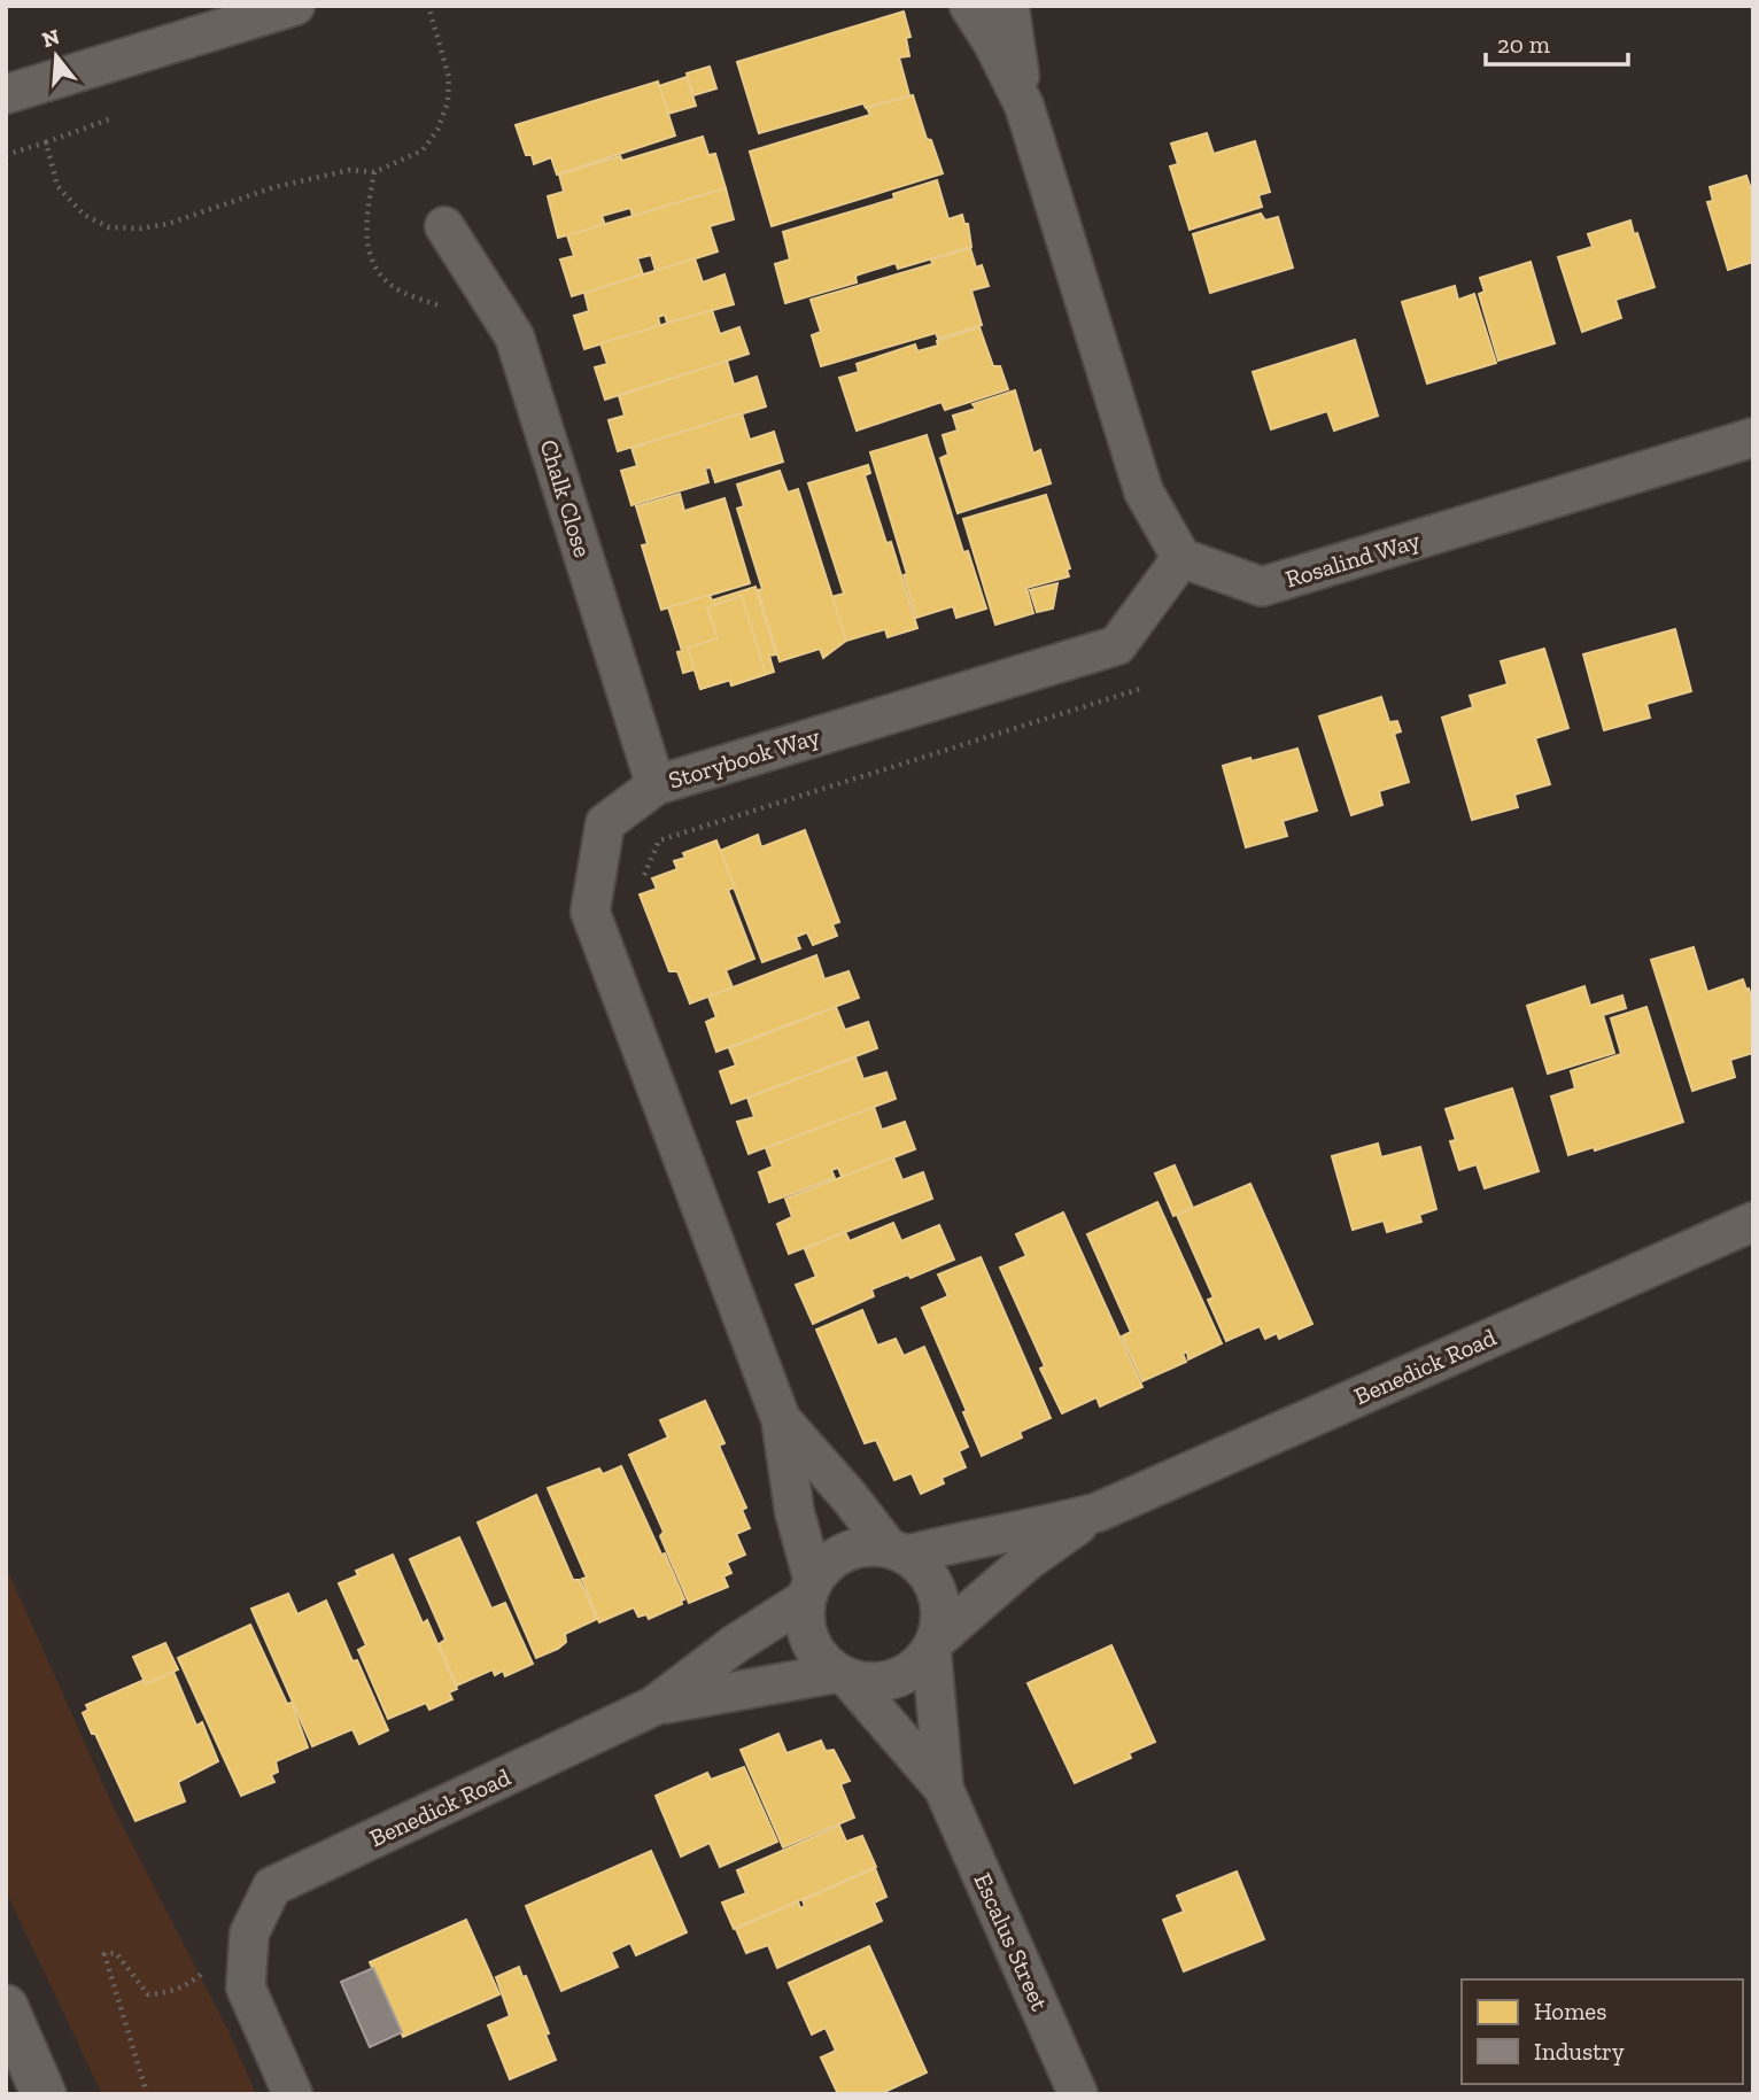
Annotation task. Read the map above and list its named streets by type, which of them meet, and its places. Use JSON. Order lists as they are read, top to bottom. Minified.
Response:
{"streets":{"street":["Chalk Close","Rosalind Way","Storybook Way","Benedick Road","Escalus Street"]},"crossings":[["Chalk Close","Storybook Way"],["Rosalind Way","Storybook Way"]],"legend":["Homes","Industry"],"scale_bar":"20 m","north":"top"}
